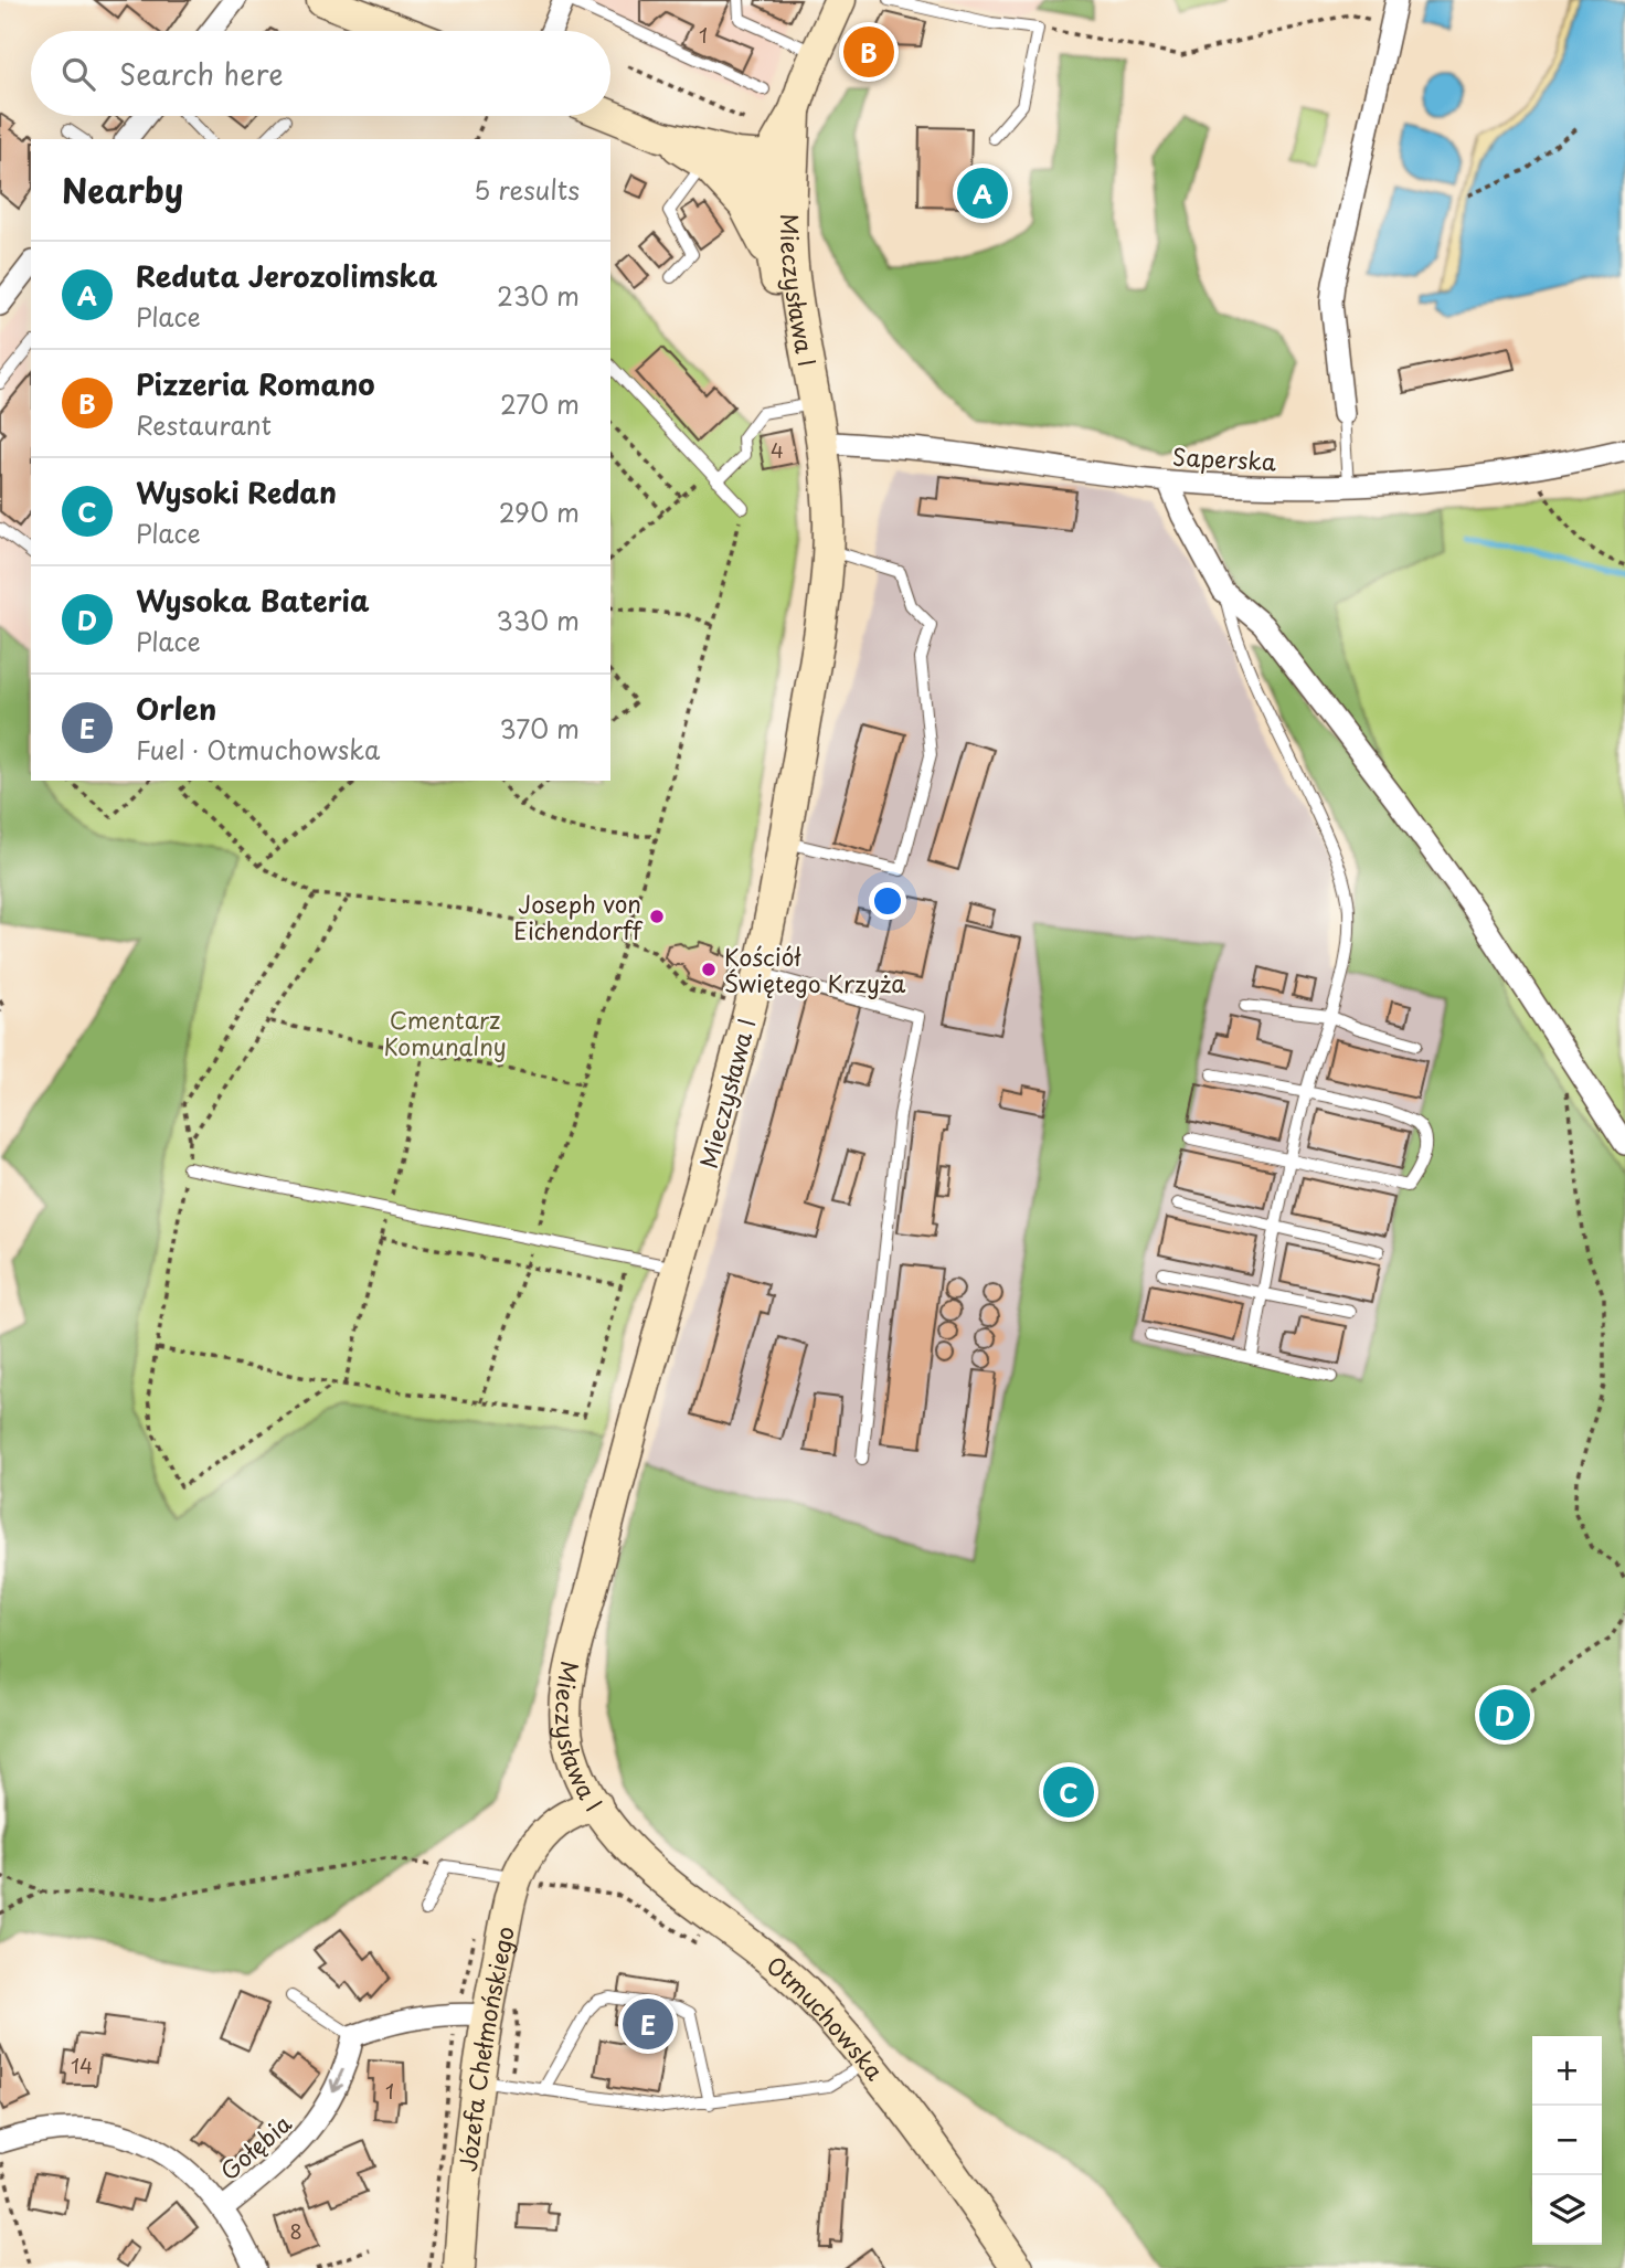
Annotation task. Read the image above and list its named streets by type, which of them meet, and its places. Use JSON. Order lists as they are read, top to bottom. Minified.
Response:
{"streets":{"main road":["Mieczysława I","Otmuchowska","Józefa Chełmońskiego"],"street":["Saperska","Gołębia"]},"crossings":[["Mieczysława I","Saperska"],["Mieczysława I","Otmuchowska"],["Mieczysława I","Józefa Chełmońskiego"],["Otmuchowska","Józefa Chełmońskiego"]],"one_way":["Gołębia"],"parks":["Cmentarz Komunalny"],"places":["Joseph von Eichendorff","Kościół Świętego Krzyża"],"house_numbers":["1","4","14","1","8"],"page":{"pins":["B","A","D","C","E"],"search":"Search here","heading":["Nearby","5 results"],"list":[{"mark":"A","name":"Reduta Jerozolimska","note":"Place","value":"230 m"},{"mark":"B","name":"Pizzeria Romano","note":"Restaurant","value":"270 m"},{"mark":"C","name":"Wysoki Redan","note":"Place","value":"290 m"},{"mark":"D","name":"Wysoka Bateria","note":"Place","value":"330 m"},{"mark":"E","name":"Orlen","note":"Fuel · Otmuchowska","value":"370 m"}],"map_buttons":["+","−"]}}
